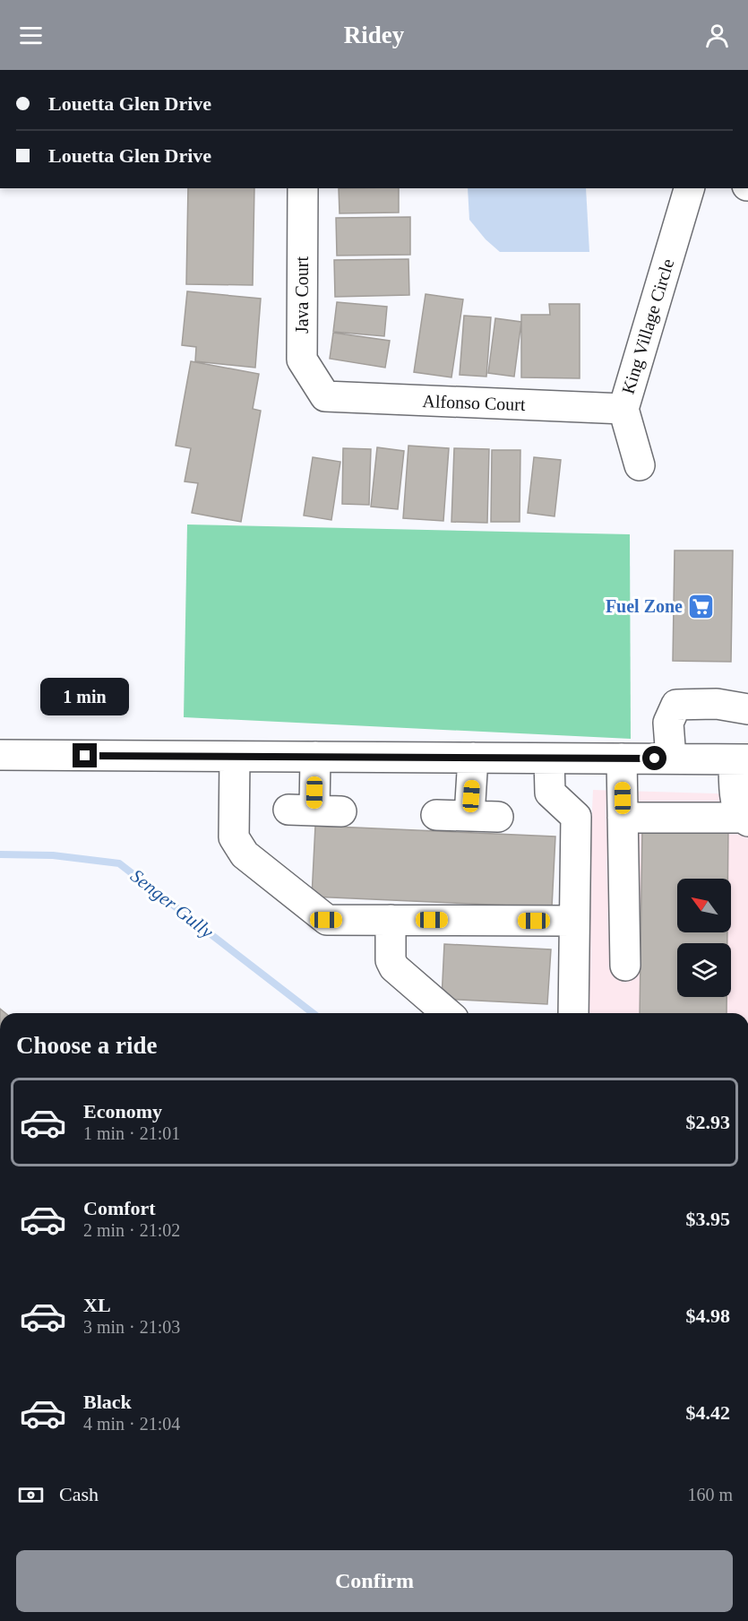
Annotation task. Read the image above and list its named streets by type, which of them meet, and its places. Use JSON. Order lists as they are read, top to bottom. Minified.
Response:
{"streets":{"street":["Java Court","King Village Circle","Alfonso Court"]},"crossings":[["Java Court","Alfonso Court"],["King Village Circle","Alfonso Court"]],"water":["Senger Gully"],"places":{"supermarket":["Fuel Zone"]},"north":"top left","page":{"header":"Ridey","banner":["Louetta Glen Drive","Louetta Glen Drive"],"bubble":"1 min","heading":"Choose a ride","list":[{"name":"Economy","note":"1 min · 21:01","value":"$2.93"},{"name":"Comfort","note":"2 min · 21:02","value":"$3.95"},{"name":"XL","note":"3 min · 21:03","value":"$4.98"},{"name":"Black","note":"4 min · 21:04","value":"$4.42"}],"pay":["Cash","160 m"],"buttons":"Confirm"}}
